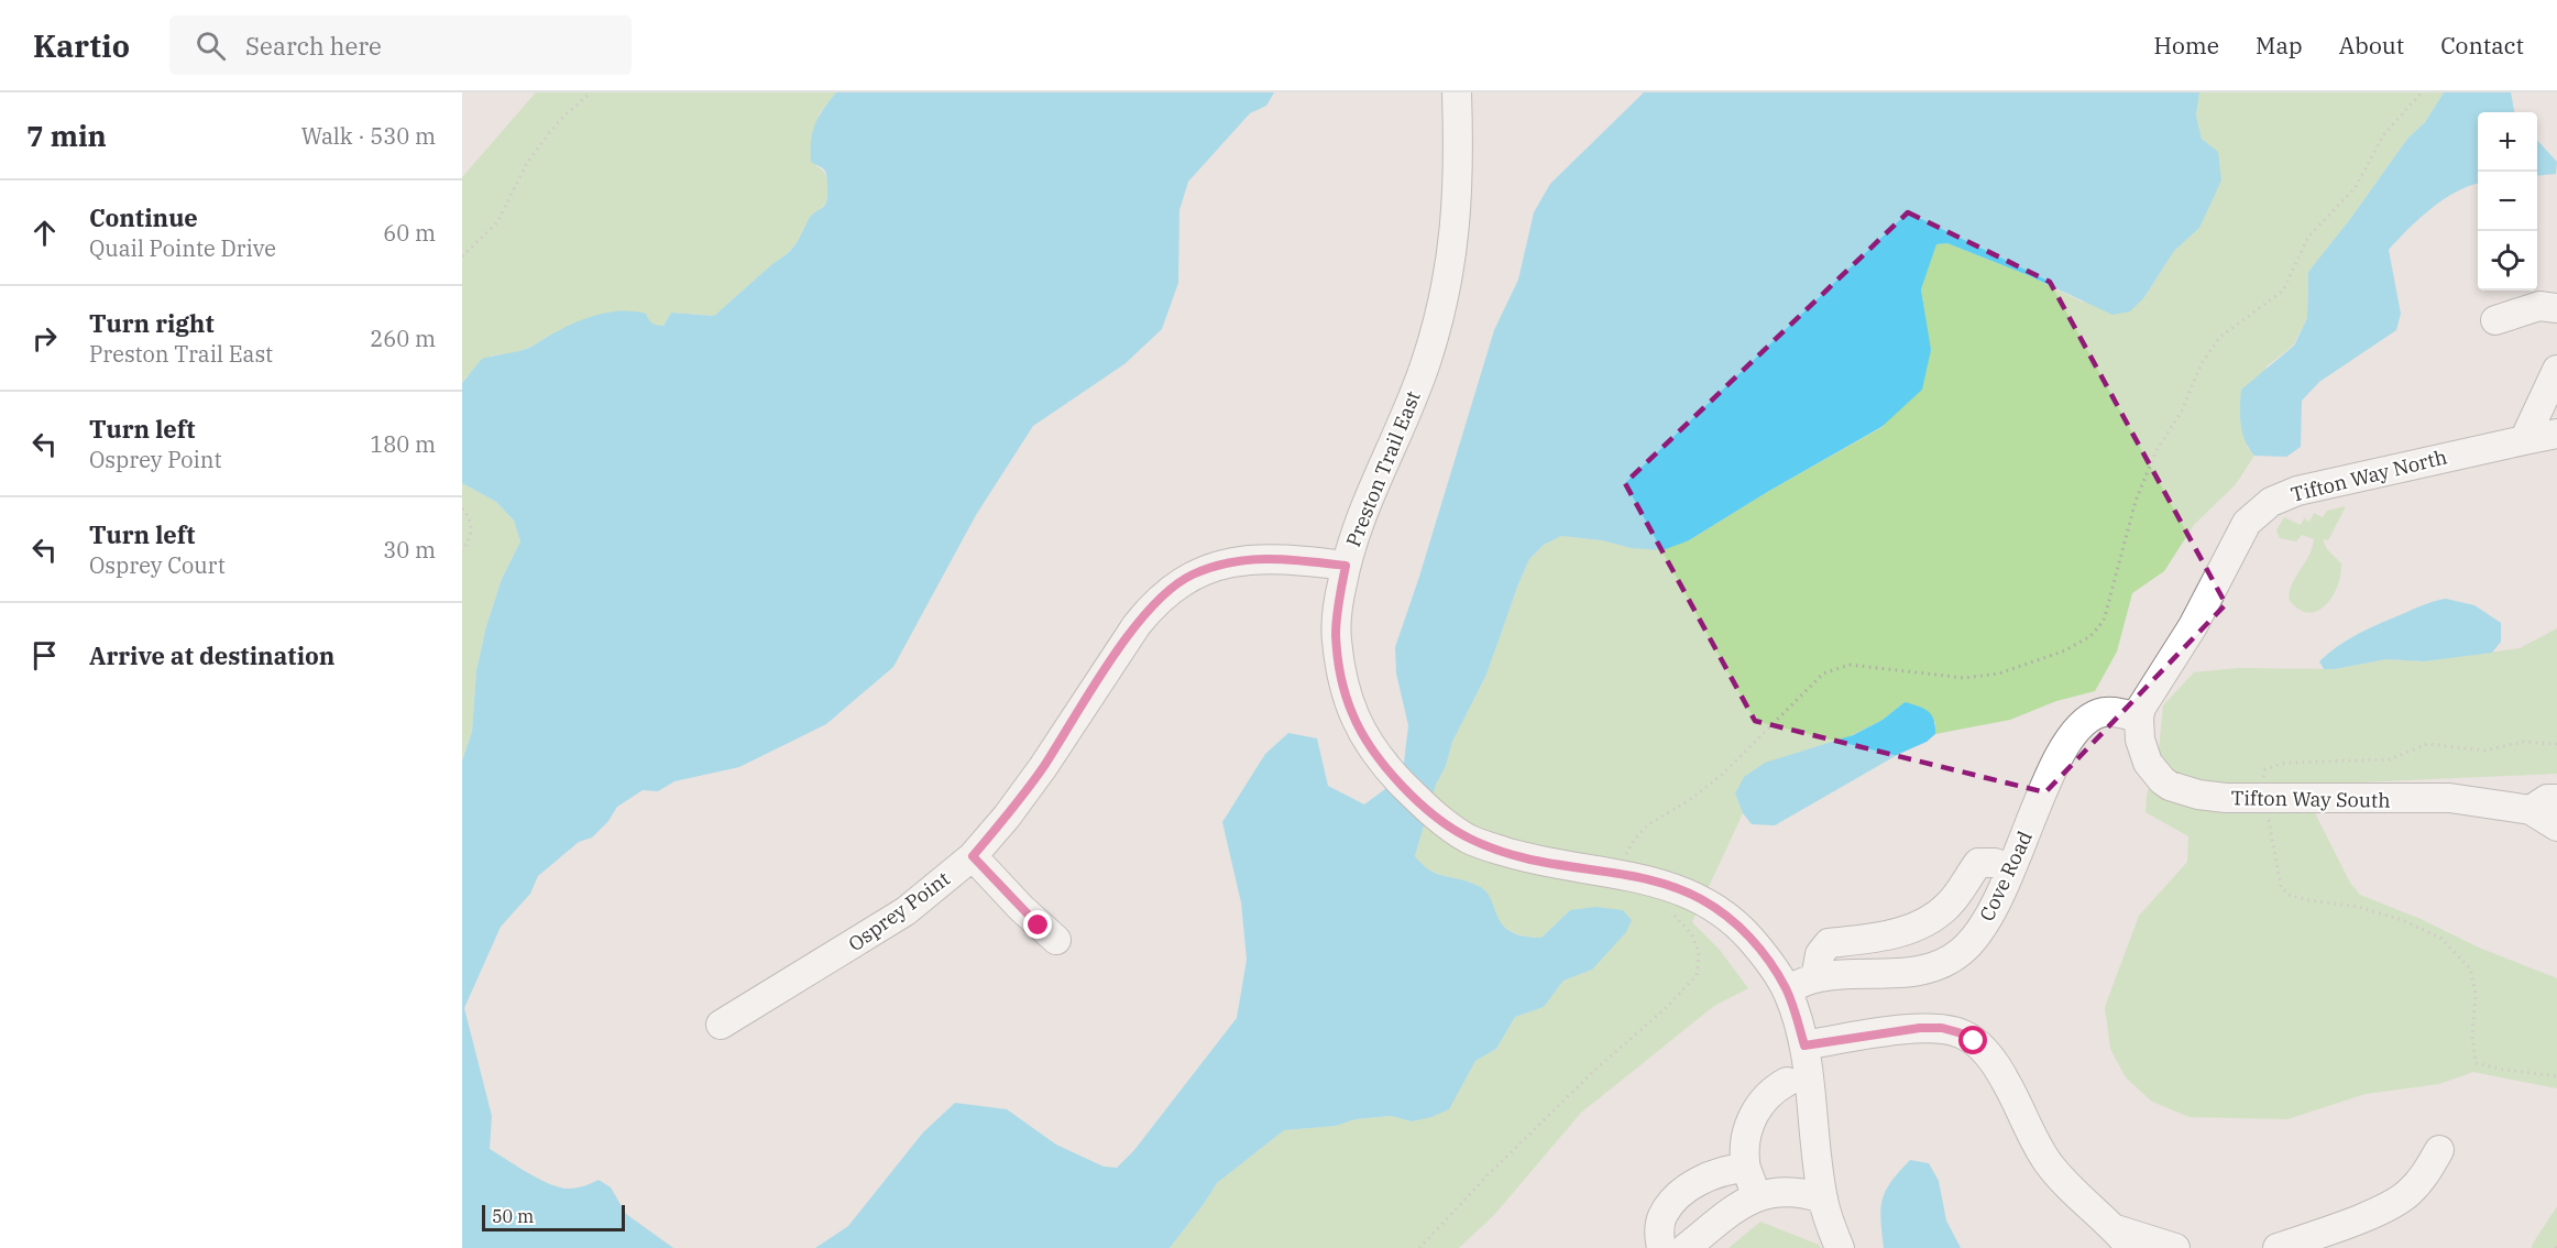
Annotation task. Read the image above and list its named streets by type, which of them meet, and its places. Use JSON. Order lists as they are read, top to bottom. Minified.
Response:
{"streets":{"street":["Preston Trail East","Tifton Way North","Tifton Way South","Cove Road","Osprey Point"]},"crossings":[["Preston Trail East","Cove Road"],["Preston Trail East","Osprey Point"],["Tifton Way North","Tifton Way South"],["Tifton Way North","Cove Road"],["Tifton Way South","Cove Road"]],"scale_bar":"50 m","page":{"header":"Kartio","search":"Search here","nav":["Home","Map","About","Contact"],"heading":["7 min","Walk · 530 m"],"map_buttons":["+","−"],"list":[["Continue","Quail Pointe Drive","60 m"],["Turn right","Preston Trail East","260 m"],["Turn left","Osprey Point","180 m"],["Turn left","Osprey Court","30 m"],"Arrive at destination"],"scale":"50 m"}}
